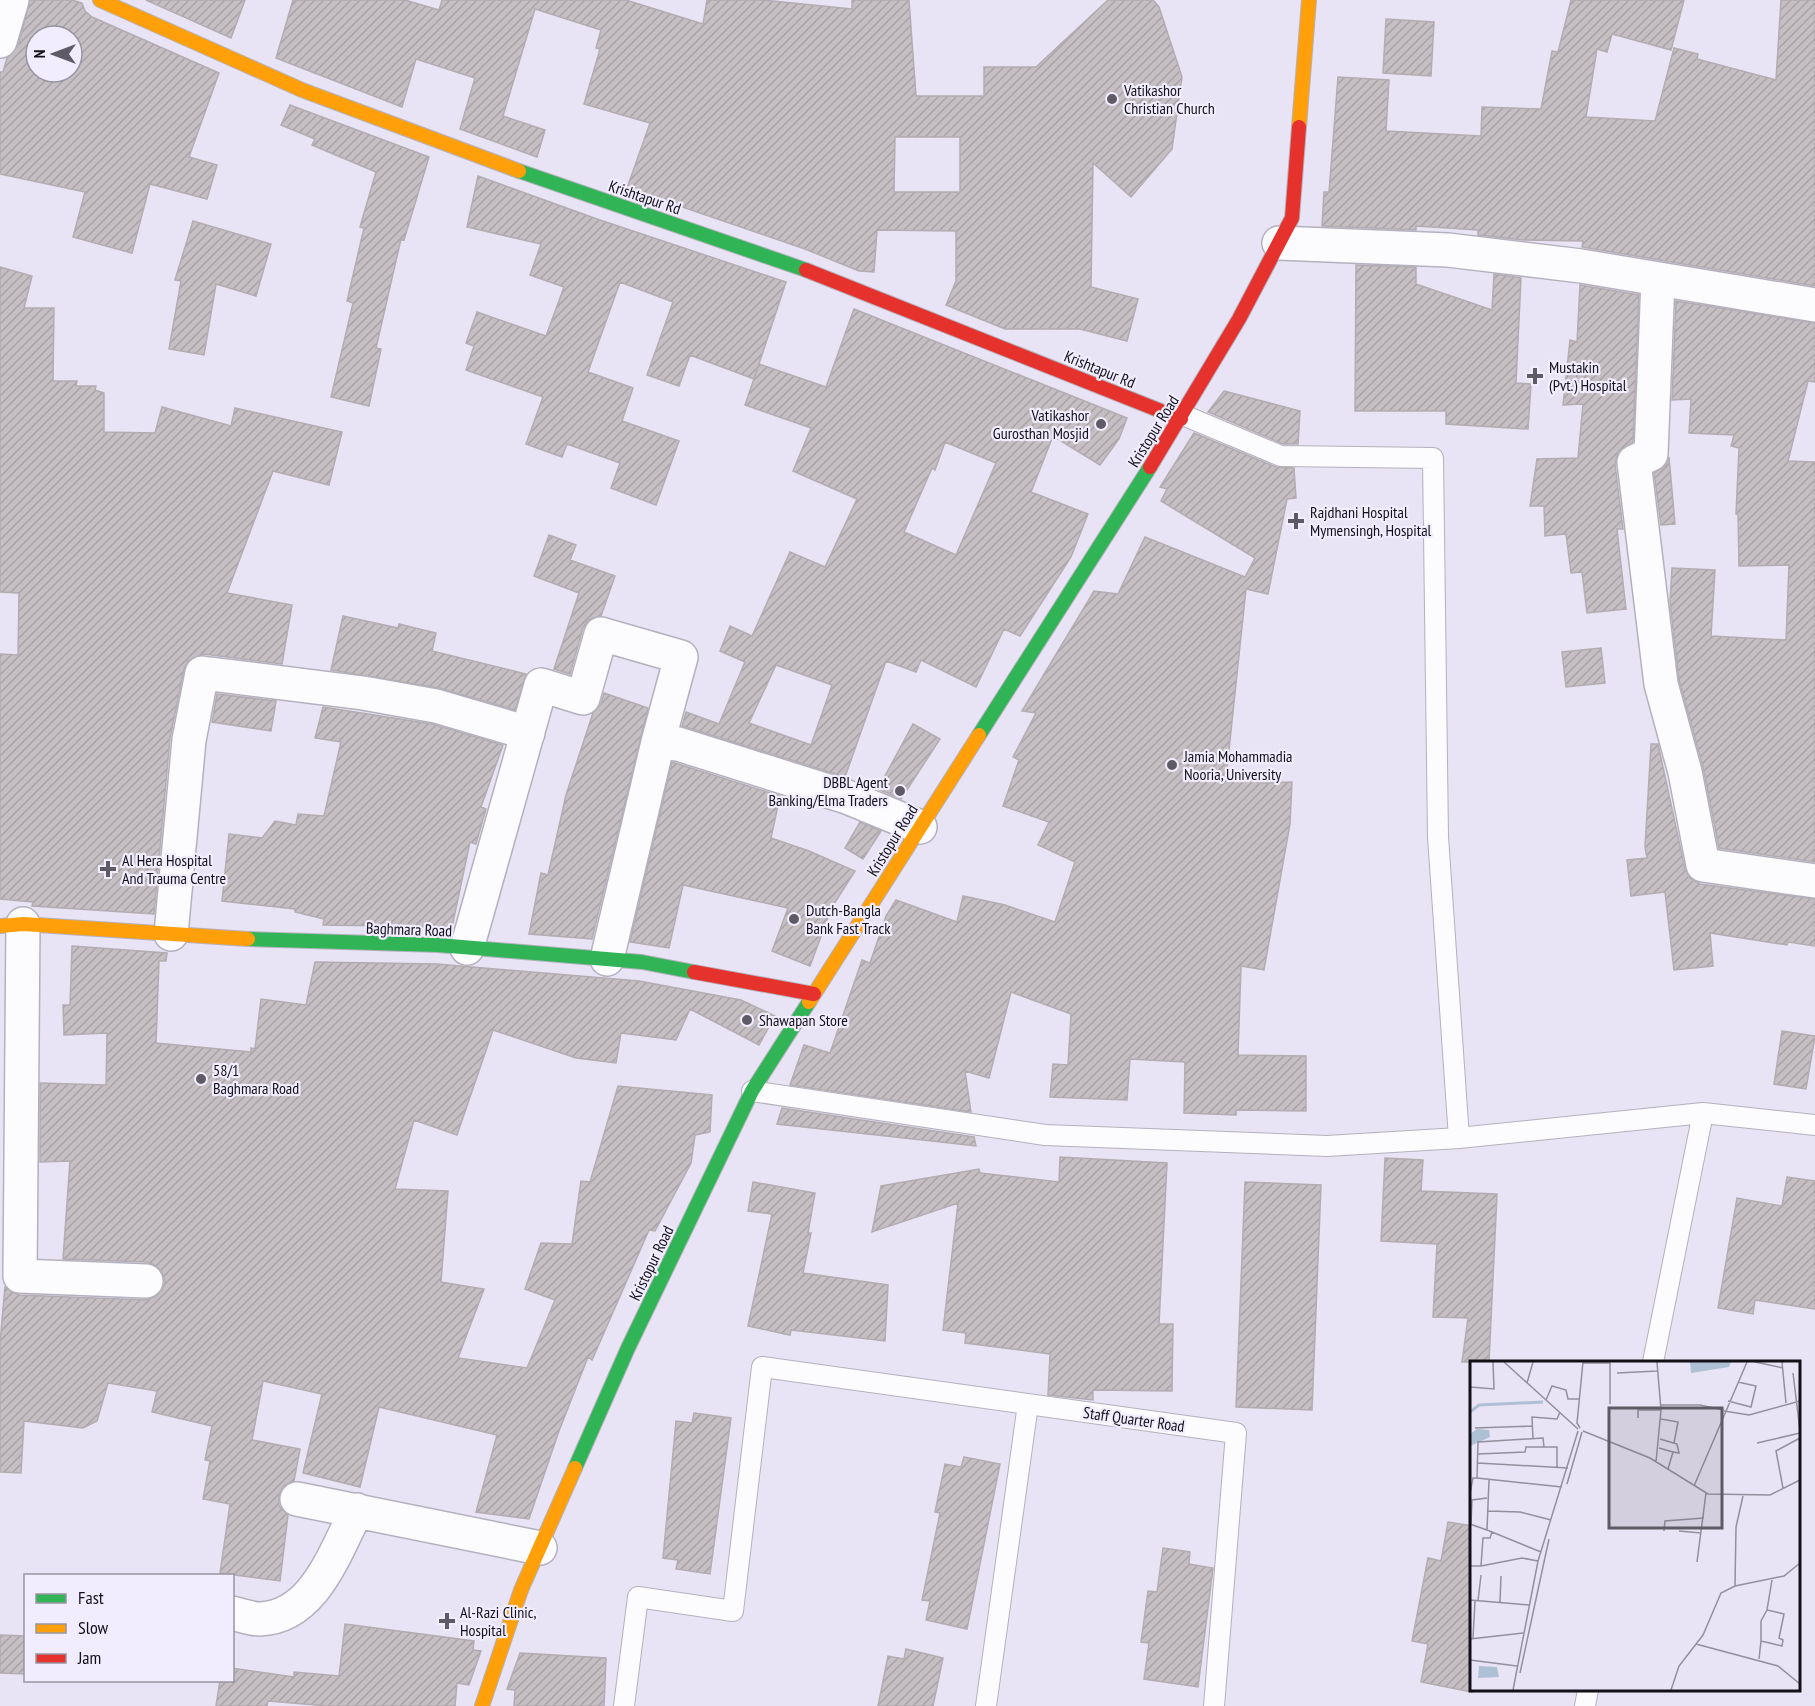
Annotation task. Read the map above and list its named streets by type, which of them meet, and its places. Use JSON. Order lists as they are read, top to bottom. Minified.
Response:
{"streets":{"street":["Krishtapur Rd","Kristopur Road","Baghmara Road"],"lane":["Staff Quarter Road"]},"crossings":[["Krishtapur Rd","Kristopur Road"],["Kristopur Road","Baghmara Road"]],"places":{"other":["Vatikashor Christian Church","Vatikashor Gurosthan Mosjid","Jamia Mohammadia Nooria, University","DBBL Agent Banking/Elma Traders","Dutch-Bangla Bank Fast Track","Shawapan Store","58/1 Baghmara Road"],"health":["Mustakin (Pvt.) Hospital","Rajdhani Hospital Mymensingh, Hospital","Al Hera Hospital And Trauma Centre","Al-Razi Clinic, Hospital"]},"legend":["Fast","Slow","Jam"],"north":"left"}
